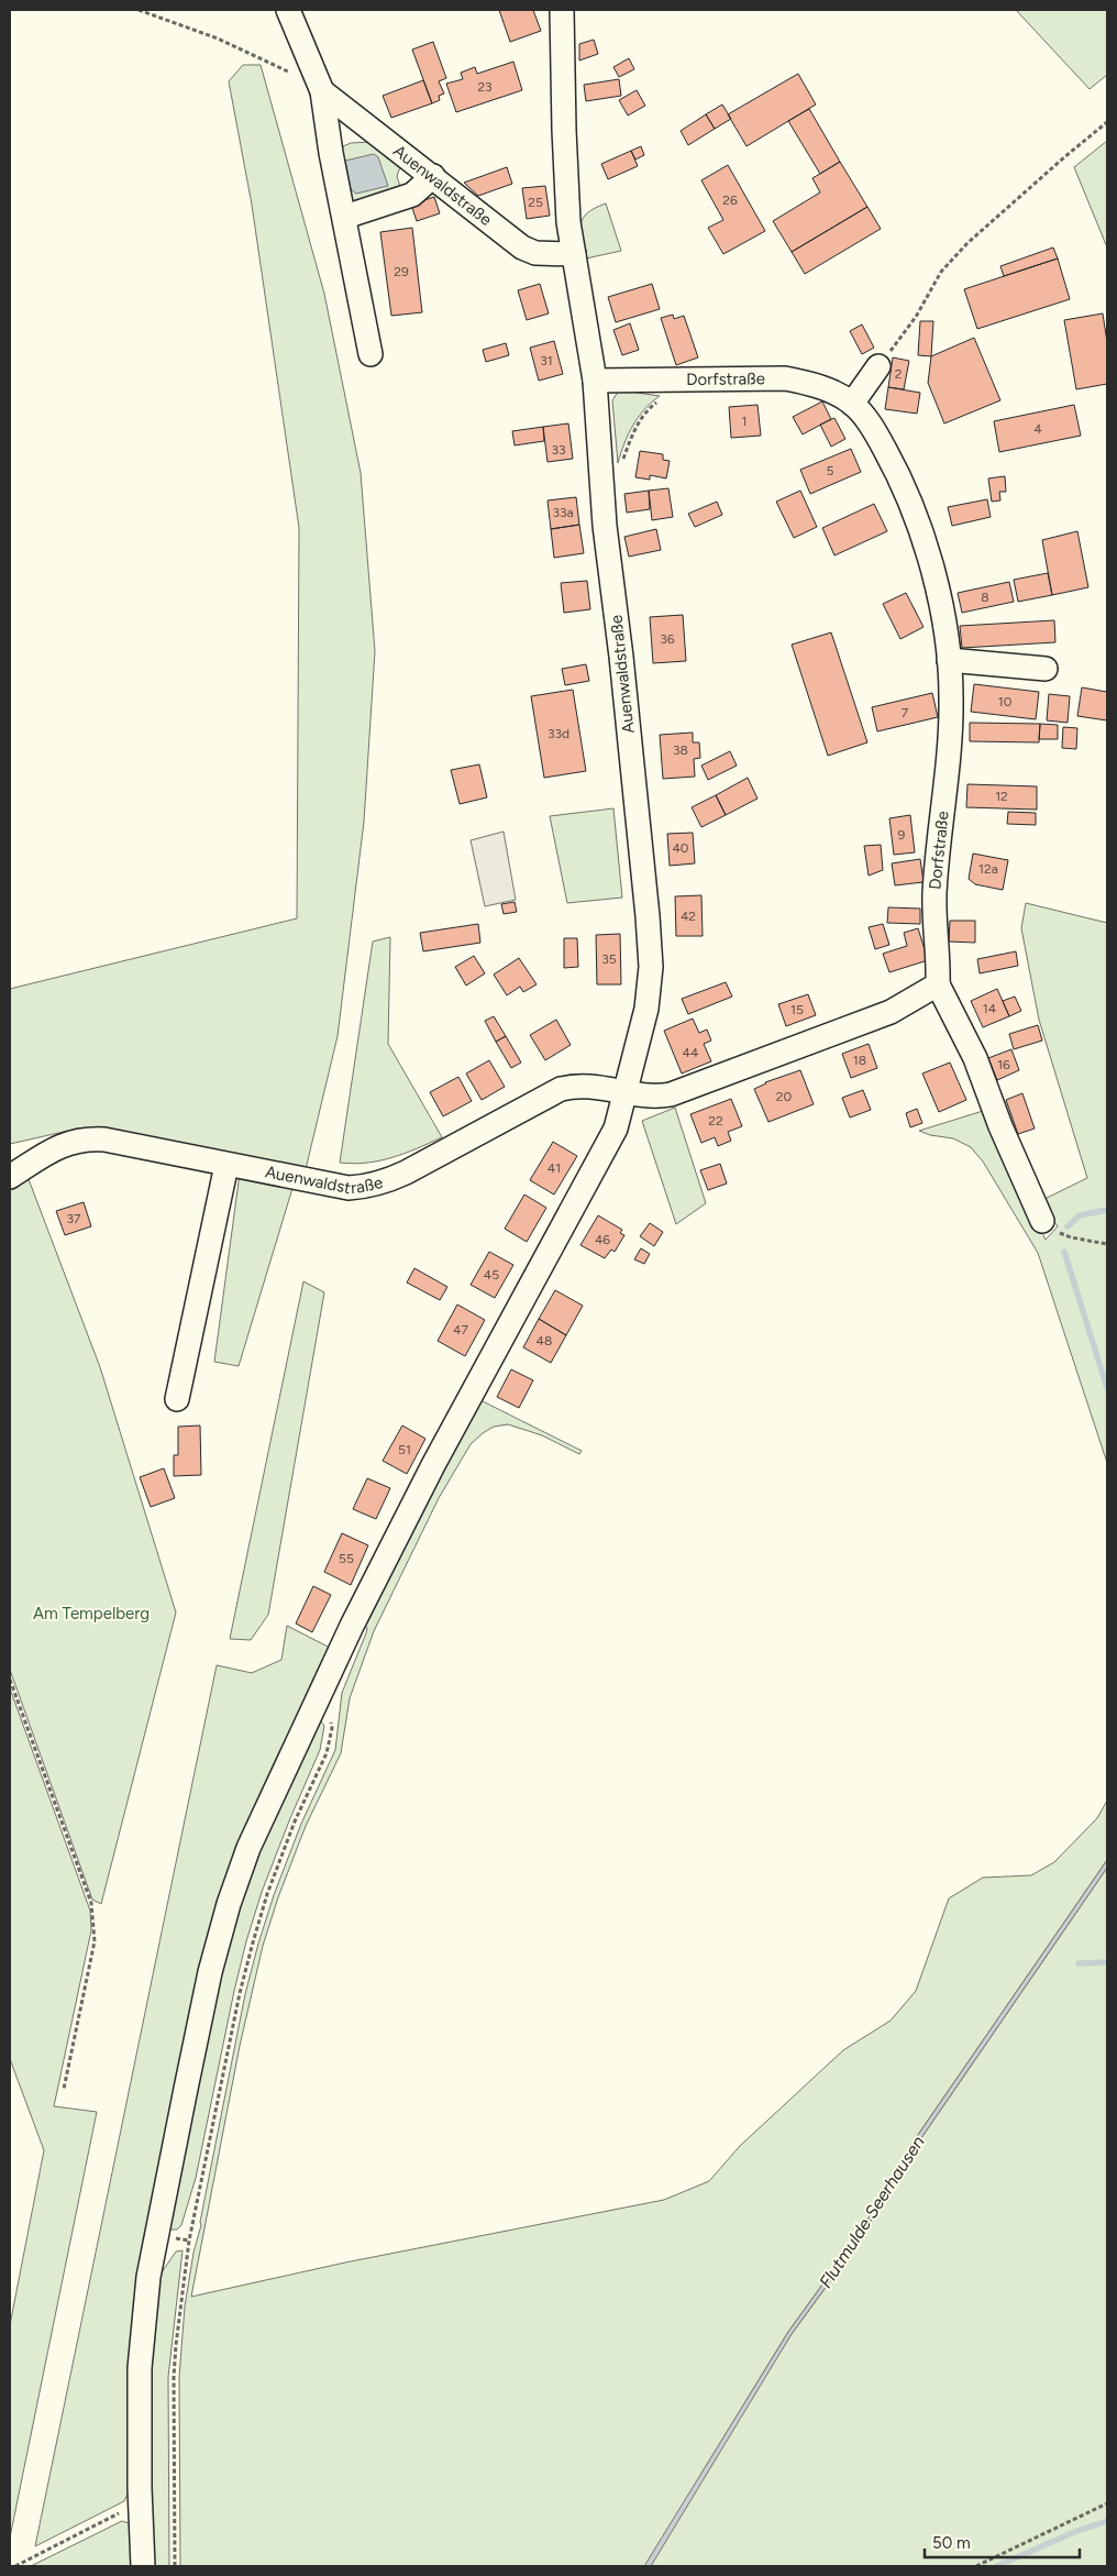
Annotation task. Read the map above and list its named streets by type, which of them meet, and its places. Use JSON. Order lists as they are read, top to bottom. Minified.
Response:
{"streets":{"street":["Auenwaldstraße","Dorfstraße"]},"crossings":[["Auenwaldstraße","Dorfstraße"]],"water":["Flutmulde Seerhausen"],"parks":["Am Tempelberg"],"house_numbers":["23","26","25","29","31","2","1","4","33","5","33a","8","36","10","7","33d","38","12","9","40","12a","42","35","14","15","44","18","16","20","22","41","37","46","45","47","48","51","55"],"scale_bar":"50 m"}
